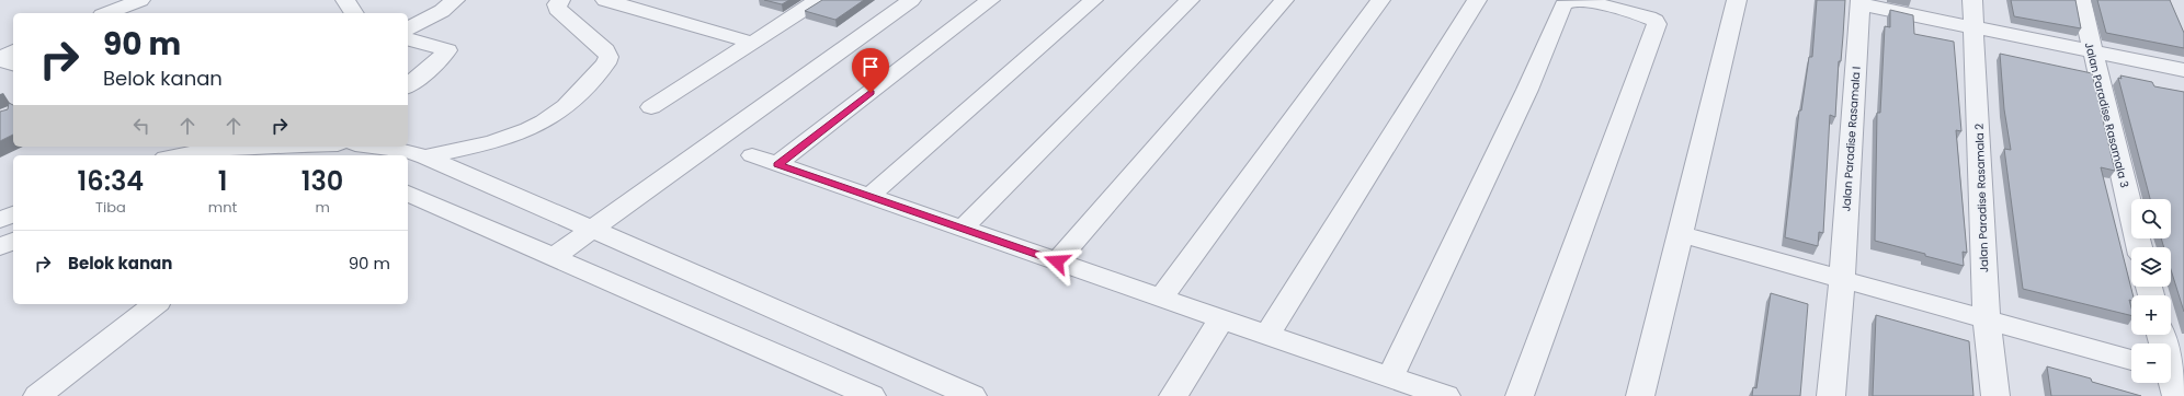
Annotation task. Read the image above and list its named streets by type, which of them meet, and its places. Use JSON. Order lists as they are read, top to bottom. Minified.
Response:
{"streets":{"street":["Jalan Paradise Rasamala 3","Jalan Paradise Rasamala I","Jalan Paradise Rasamala 2"]},"page":{"turn":["90 m","Belok kanan"],"eta":["16:34","Tiba","1","mnt","130","m"],"map_buttons":["+","−"],"list":[{"name":"Belok kanan","value":"90 m"}]}}
